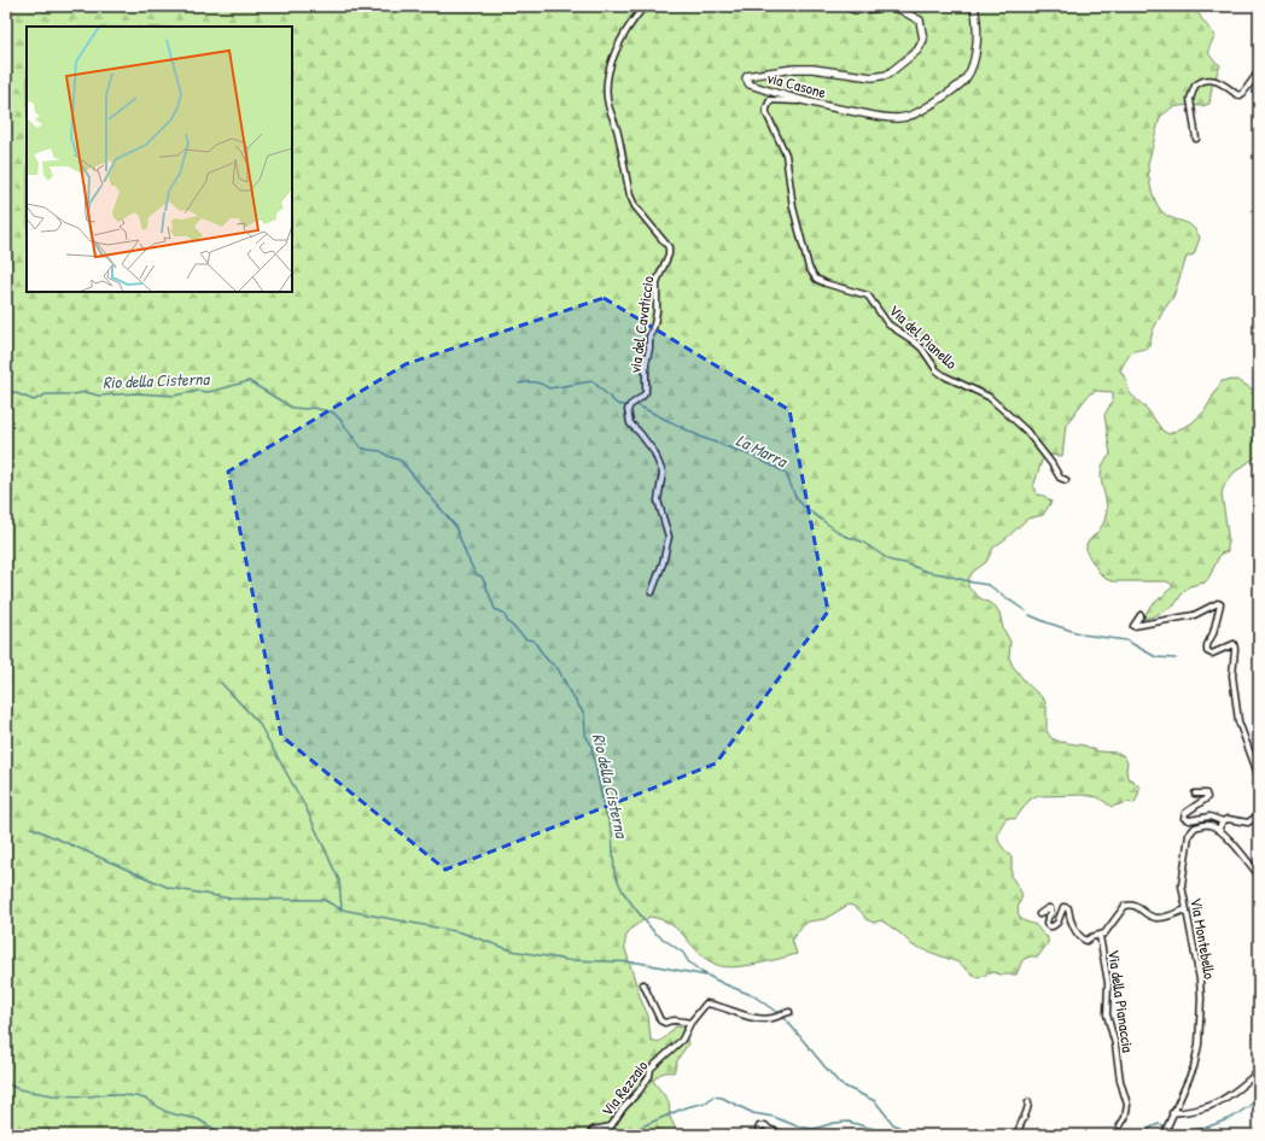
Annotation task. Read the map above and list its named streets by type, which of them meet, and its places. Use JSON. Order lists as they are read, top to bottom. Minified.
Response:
{"streets":{"street":["via Casone","via del Cavaticcio","Via del Pianello","Via Montebello","Via della Pianaccia","Via Rezzaio"]},"crossings":[["via Casone","Via del Pianello"]],"water":["Rio della Cisterna","La Marra"]}
